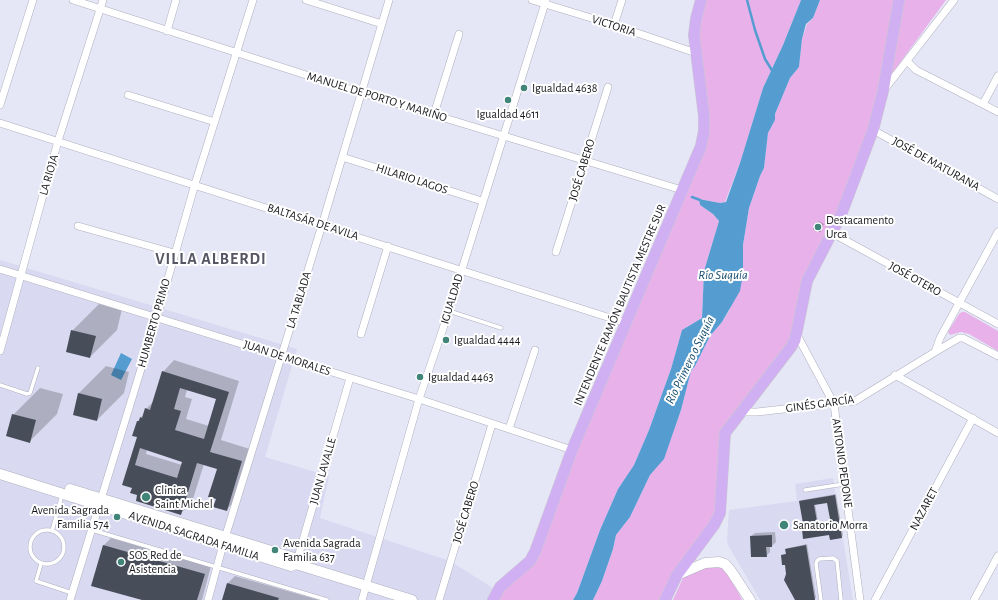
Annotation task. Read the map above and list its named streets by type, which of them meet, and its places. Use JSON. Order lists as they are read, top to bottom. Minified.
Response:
{"streets":{"main road":["INTENDENTE RAMÓN BAUTISTA MESTRE SUR","AVENIDA SAGRADA FAMILIA"],"street":["VICTORIA","MANUEL DE PORTO Y MARIÑO","JOSÉ DE MATURANA","JOSÉ CABERO","LA RIOJA","HILARIO LAGOS","BALTASÁR DE AVILA","JOSÉ OTERO","IGUALDAD","LA TABLADA","HUMBERTO PRIMO","JUAN DE MORALES","GINÉS GARCÍA","ANTONIO PEDONE","JUAN LAVALLE","NAZARET"]},"crossings":[["VICTORIA","IGUALDAD"],["VICTORIA","INTENDENTE RAMÓN BAUTISTA MESTRE SUR"],["MANUEL DE PORTO Y MARIÑO","JOSÉ CABERO"],["MANUEL DE PORTO Y MARIÑO","LA RIOJA"],["MANUEL DE PORTO Y MARIÑO","IGUALDAD"],["MANUEL DE PORTO Y MARIÑO","LA TABLADA"],["MANUEL DE PORTO Y MARIÑO","INTENDENTE RAMÓN BAUTISTA MESTRE SUR"],["MANUEL DE PORTO Y MARIÑO","HUMBERTO PRIMO"],["JOSÉ CABERO","JUAN DE MORALES"],["LA RIOJA","BALTASÁR DE AVILA"],["LA RIOJA","JUAN DE MORALES"],["HILARIO LAGOS","IGUALDAD"],["HILARIO LAGOS","LA TABLADA"],["BALTASÁR DE AVILA","IGUALDAD"],["BALTASÁR DE AVILA","LA TABLADA"],["BALTASÁR DE AVILA","INTENDENTE RAMÓN BAUTISTA MESTRE SUR"],["BALTASÁR DE AVILA","HUMBERTO PRIMO"],["IGUALDAD","JUAN DE MORALES"],["IGUALDAD","AVENIDA SAGRADA FAMILIA"],["LA TABLADA","JUAN DE MORALES"],["LA TABLADA","AVENIDA SAGRADA FAMILIA"],["INTENDENTE RAMÓN BAUTISTA MESTRE SUR","JUAN DE MORALES"],["HUMBERTO PRIMO","JUAN DE MORALES"],["HUMBERTO PRIMO","AVENIDA SAGRADA FAMILIA"],["JUAN DE MORALES","JUAN LAVALLE"],["GINÉS GARCÍA","ANTONIO PEDONE"],["JUAN LAVALLE","AVENIDA SAGRADA FAMILIA"]],"districts":["VILLA ALBERDI"],"water":["Río Suquía","Río Primero o Suquía"],"places":["Igualdad 4638","Igualdad 4611","Destacamento Urca","Igualdad 4444","Igualdad 4463","Clinica Saint Michel","Avenida Sagrada Familia 574","Sanatorio Morra","Avenida Sagrada Familia 637","SOS Red de Asistencia"]}
